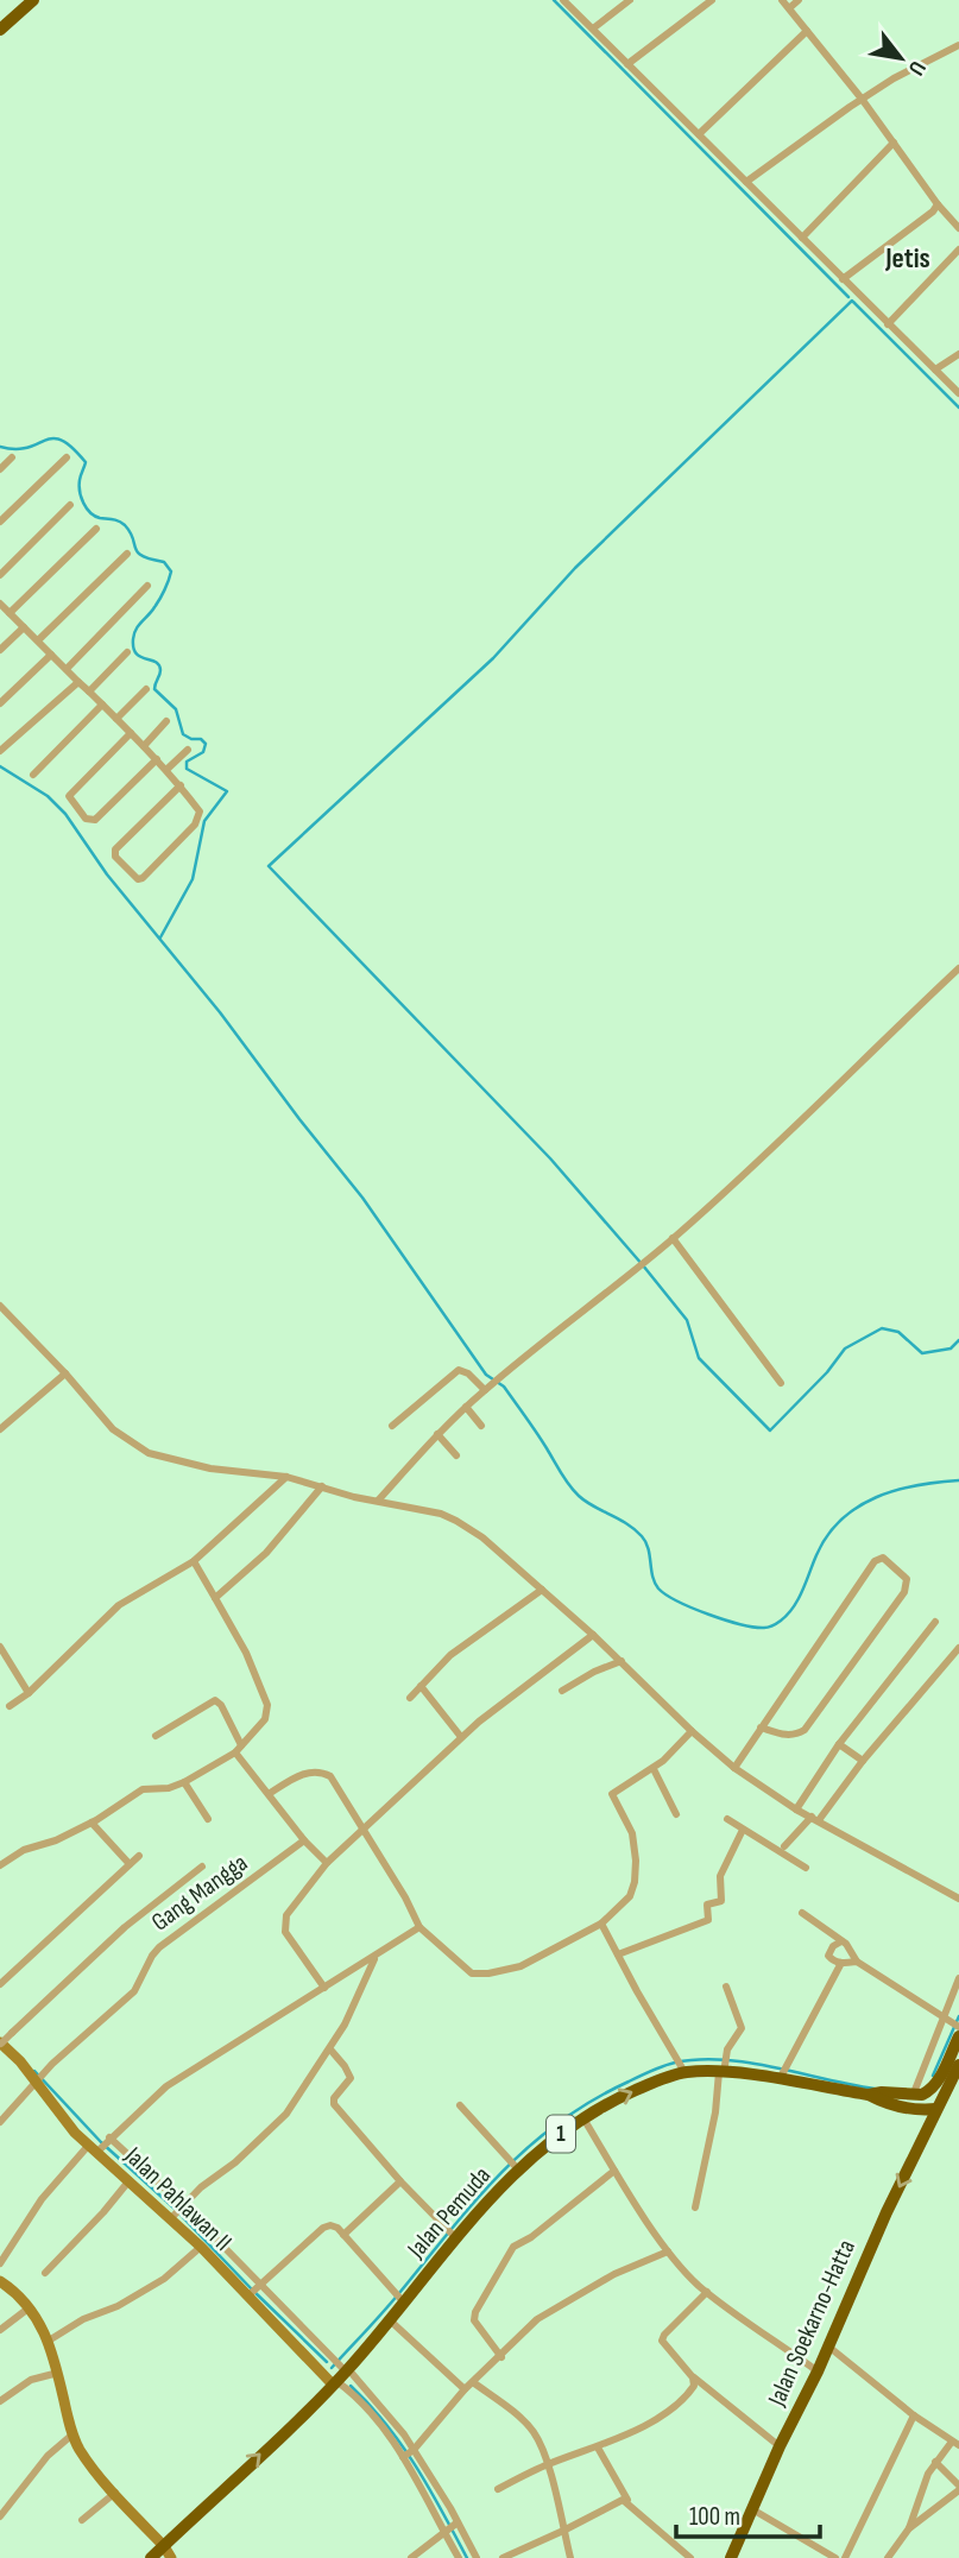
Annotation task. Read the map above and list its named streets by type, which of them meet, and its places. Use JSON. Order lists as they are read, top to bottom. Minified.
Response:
{"streets":{"highway":["1","Jalan Pemuda","Jalan Soekarno-Hatta"],"street":["Gang Mangga","Jalan Pahlawan II"]},"crossings":[["Gang Mangga","Jalan Pahlawan II"],["Jalan Pahlawan II","Jalan Pemuda"],["Jalan Pemuda","Jalan Soekarno-Hatta"]],"one_way":["Jalan Soekarno-Hatta"],"districts":["Jetis"],"scale_bar":"100 m","north":"bottom right"}
